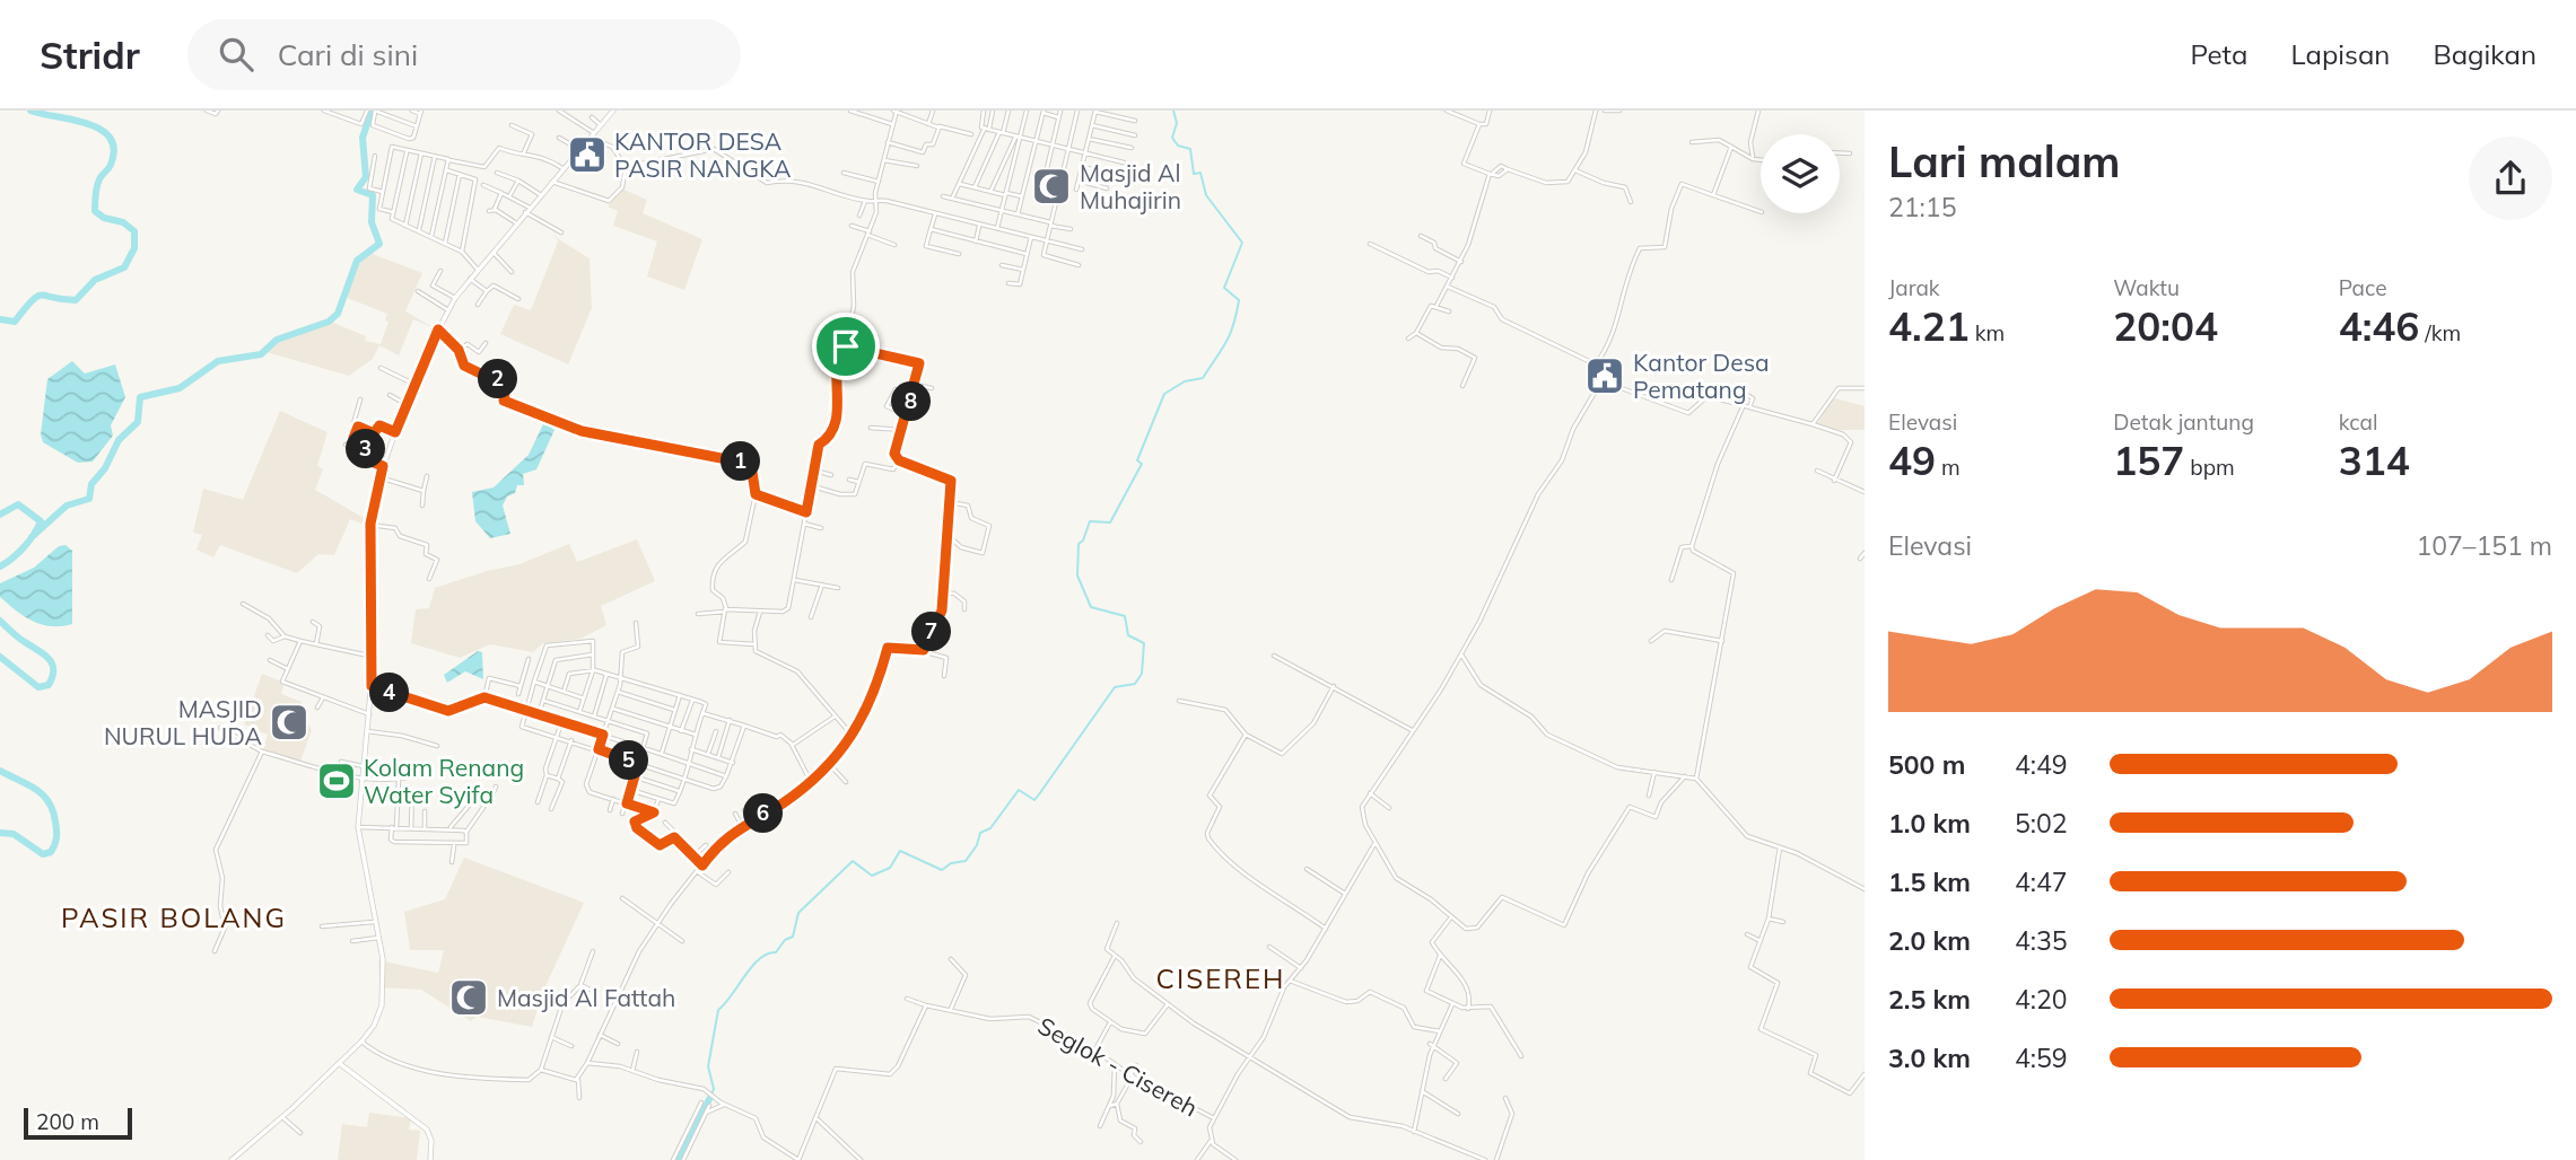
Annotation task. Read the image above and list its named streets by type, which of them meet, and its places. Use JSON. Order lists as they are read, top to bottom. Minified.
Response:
{"streets":{"street":["Seglok - Cisereh"]},"districts":["PASIR BOLANG","CISEREH"],"places":{"public building":["KANTOR DESA PASIR NANGKA","Kantor Desa Pematang"],"mosque":["Masjid Al Muhajirin","MASJID NURUL HUDA","Masjid Al Fattah"],"sports":["Kolam Renang Water Syifa"]},"scale_bar":"200 m","page":{"header":"Stridr","search":"Cari di sini","nav":["Peta","Lapisan","Bagikan"],"heading":["Lari malam","21:15"],"stats":[["Jarak","4.21 km"],["Waktu","20:04"],["Pace","4:46 /km"],["Elevasi","49 m"],["Detak jantung","157 bpm"],["kcal","314"]],"pins":["2","8","3","1","7","4","5","6"],"chart":["Elevasi","107–151 m"],"list":[{"name":"500 m","note":"4:49"},{"name":"1.0 km","note":"5:02"},{"name":"1.5 km","note":"4:47"},{"name":"2.0 km","note":"4:35"},{"name":"2.5 km","note":"4:20"},{"name":"3.0 km","note":"4:59"}],"scale":"200 m"}}
